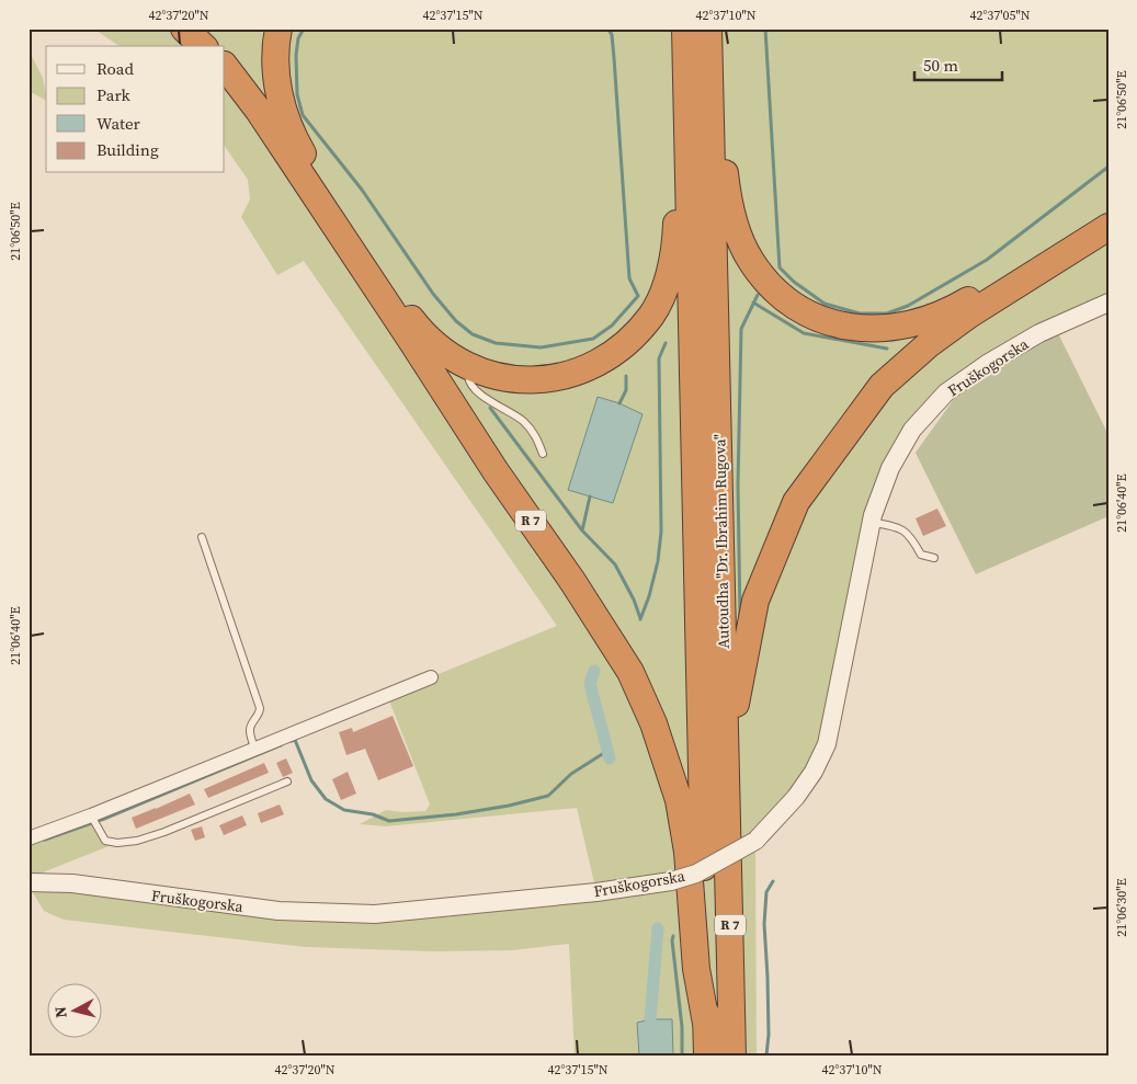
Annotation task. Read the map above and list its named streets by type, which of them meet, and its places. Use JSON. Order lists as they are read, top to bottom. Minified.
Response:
{"streets":{"highway":["R 7","Autoudha \"Dr. Ibrahim Rugova\""],"street":["Fruškogorska"]},"legend":["Road","Park","Water","Building"],"scale_bar":"50 m","north":"left","coordinates":["42°37'20\"N","42°37'15\"N","42°37'10\"N","42°37'05\"N","21°06'50\"E","21°06'40\"E","21°06'30\"E"]}
